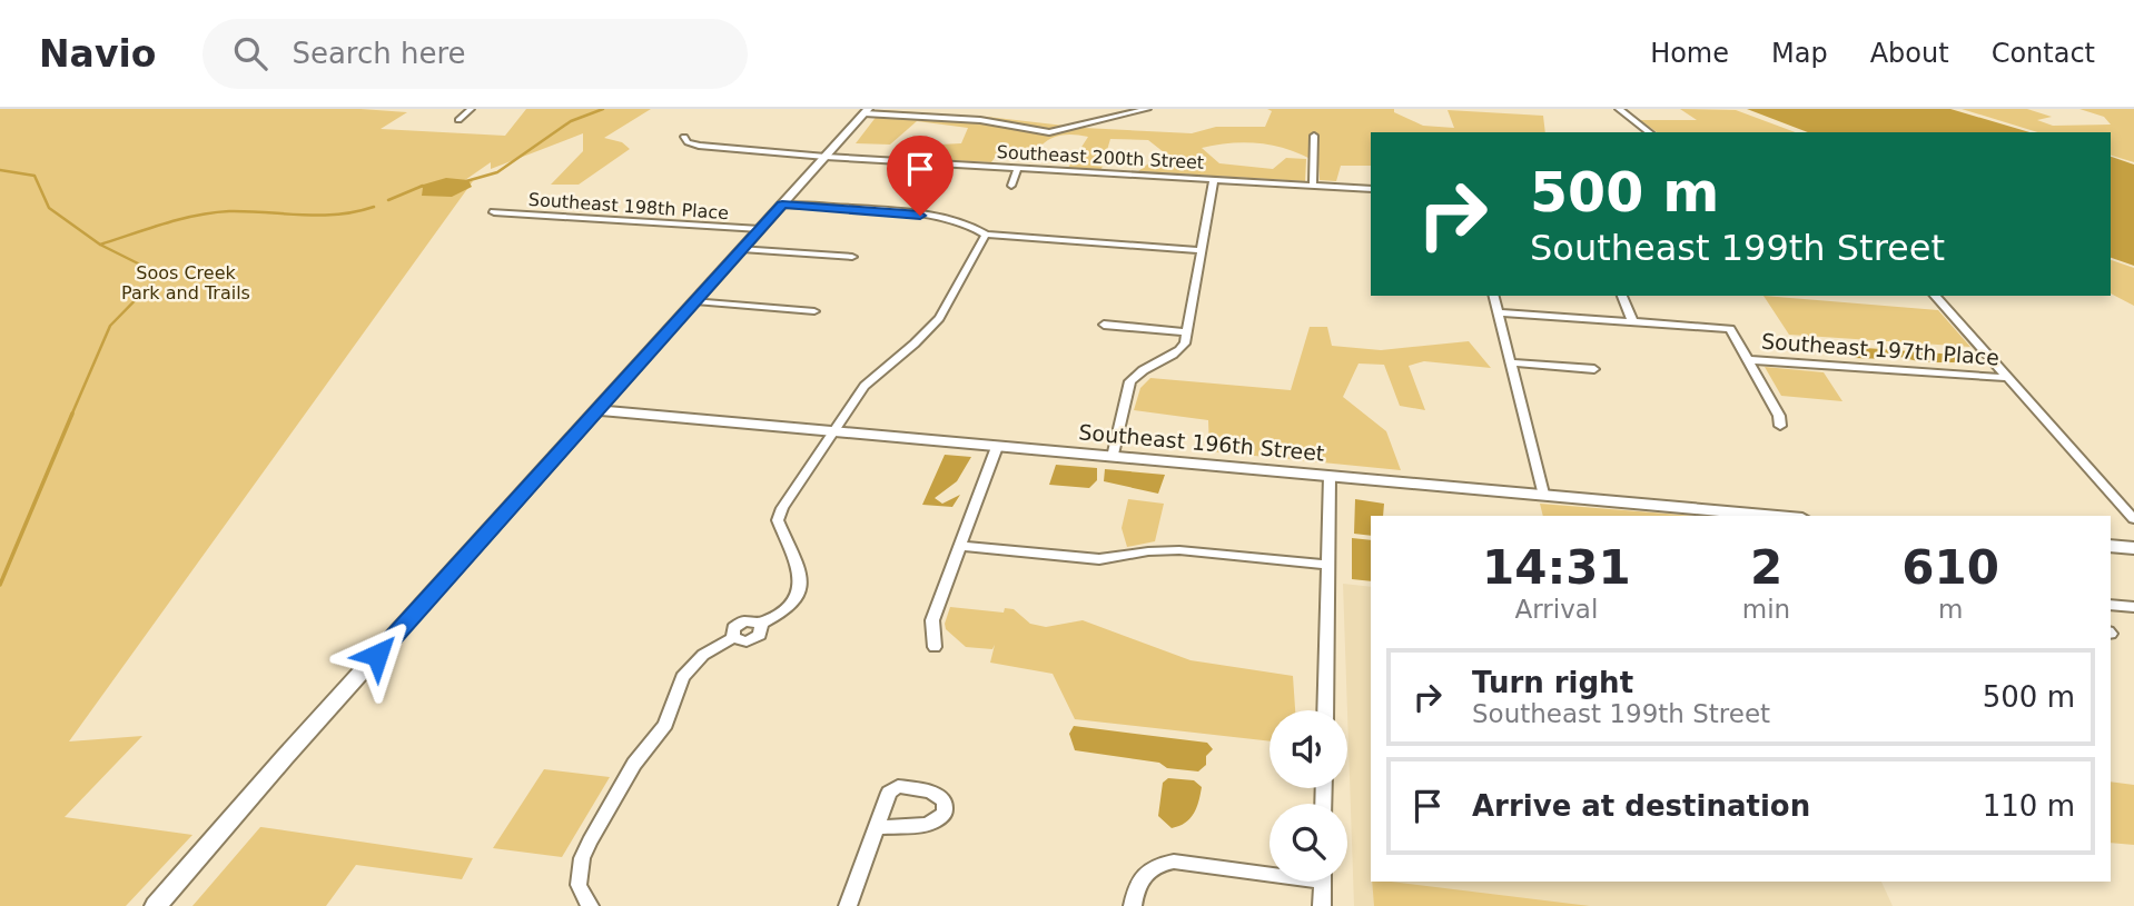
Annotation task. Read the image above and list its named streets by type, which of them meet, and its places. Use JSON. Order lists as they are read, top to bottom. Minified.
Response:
{"streets":{"street":["Southeast 200th Street","Southeast 198th Place","Southeast 197th Place","Southeast 196th Street"]},"parks":["Soos Creek Park and Trails"],"page":{"header":"Navio","search":"Search here","nav":["Home","Map","About","Contact"],"turn":["500 m","Southeast 199th Street"],"eta":["14:31","Arrival","2","min","610","m"],"list":[{"name":"Turn right","note":"Southeast 199th Street","value":"500 m"},{"name":"Arrive at destination","value":"110 m"}]}}
